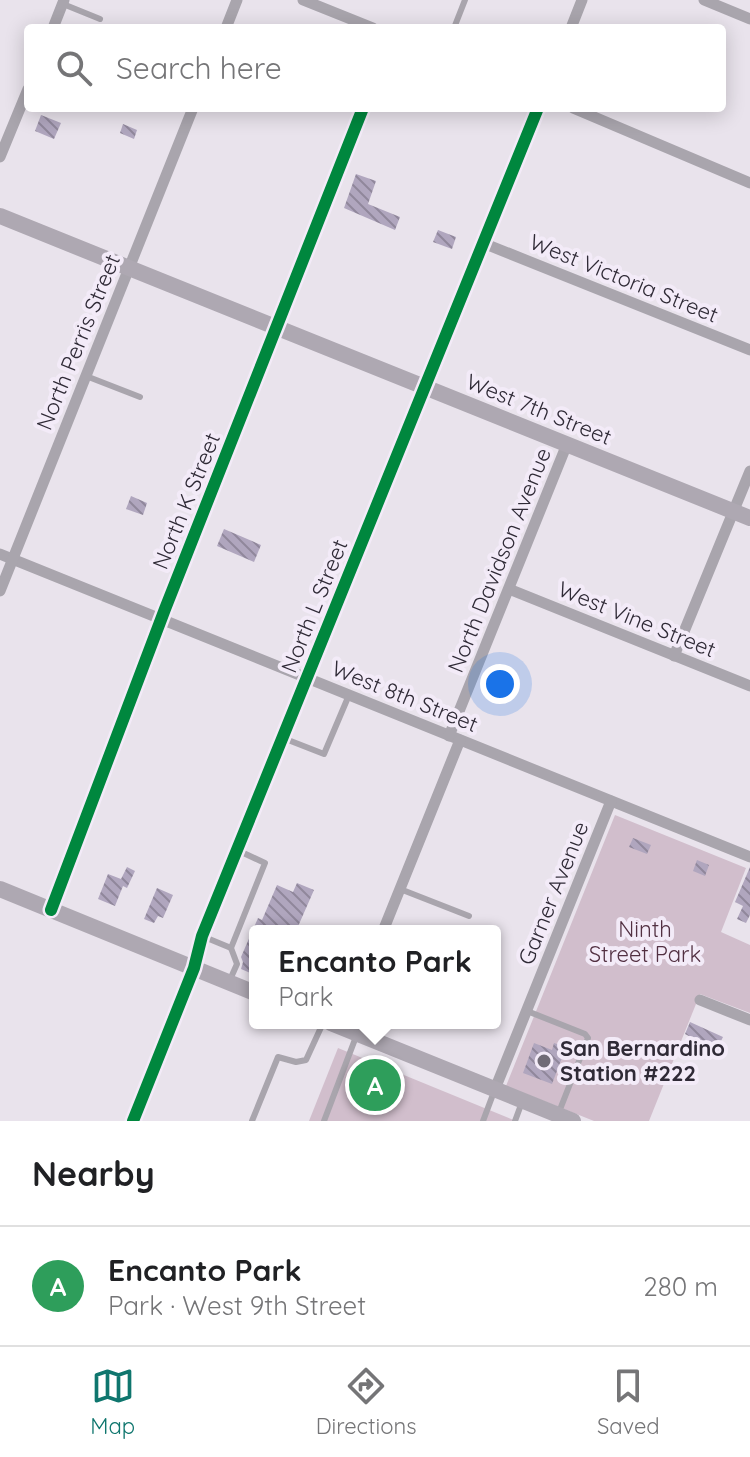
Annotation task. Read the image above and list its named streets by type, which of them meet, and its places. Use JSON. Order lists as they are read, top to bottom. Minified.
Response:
{"streets":{"street":["West Victoria Street","North Perris Street","West 7th Street","North K Street","North Davidson Avenue","North L Street","West Vine Street","West 8th Street","Garner Avenue"]},"crossings":[["West Victoria Street","North L Street"],["North Perris Street","West 7th Street"],["North Perris Street","West 8th Street"],["West 7th Street","North K Street"],["West 7th Street","North Davidson Avenue"],["West 7th Street","North L Street"],["North K Street","West 8th Street"],["North Davidson Avenue","West Vine Street"],["North Davidson Avenue","West 8th Street"],["North L Street","West 8th Street"],["West 8th Street","Garner Avenue"]],"parks":["Ninth Street Park"],"places":["San Bernardino Station #222"],"page":{"search":"Search here","popup":["Encanto Park","Park"],"pins":"A","heading":"Nearby","list":[{"mark":"A","name":"Encanto Park","note":"Park · West 9th Street","value":"280 m"}],"nav":["Map","Directions","Saved"]}}
